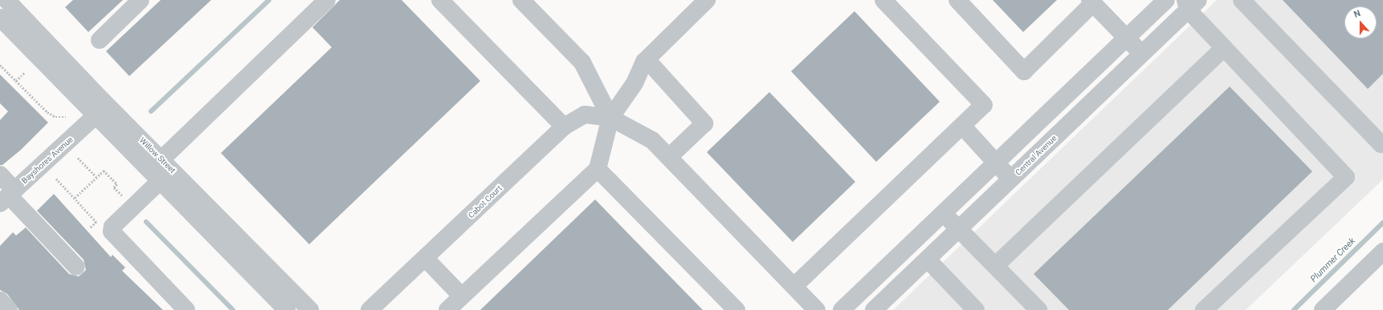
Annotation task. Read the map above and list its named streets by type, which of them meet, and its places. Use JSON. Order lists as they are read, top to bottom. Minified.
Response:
{"streets":{"street":["Willow Street","Central Avenue","Bayshores Avenue","Cabot Court"]},"water":["Plummer Creek"],"north":"top"}
